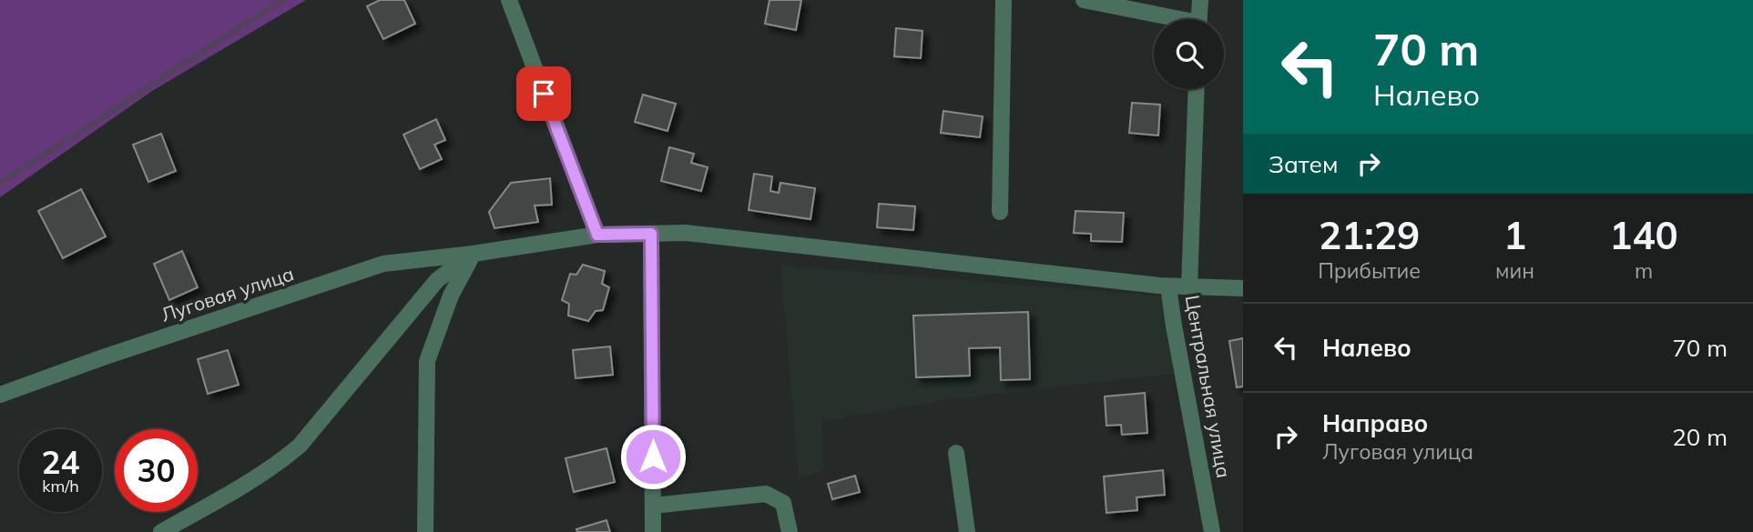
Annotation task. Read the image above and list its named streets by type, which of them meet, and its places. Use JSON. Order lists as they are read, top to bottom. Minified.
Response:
{"streets":{"street":["Луговая улица","Центральная улица"]},"crossings":[["Луговая улица","Центральная улица"]],"page":{"turn":["70 m","Налево"],"then":"Затем","eta":["21:29","Прибытие","1","мин","140","m"],"list":[{"name":"Налево","value":"70 m"},{"name":"Направо","note":"Луговая улица","value":"20 m"}],"speed":"24 km/h","limit":"30"}}
